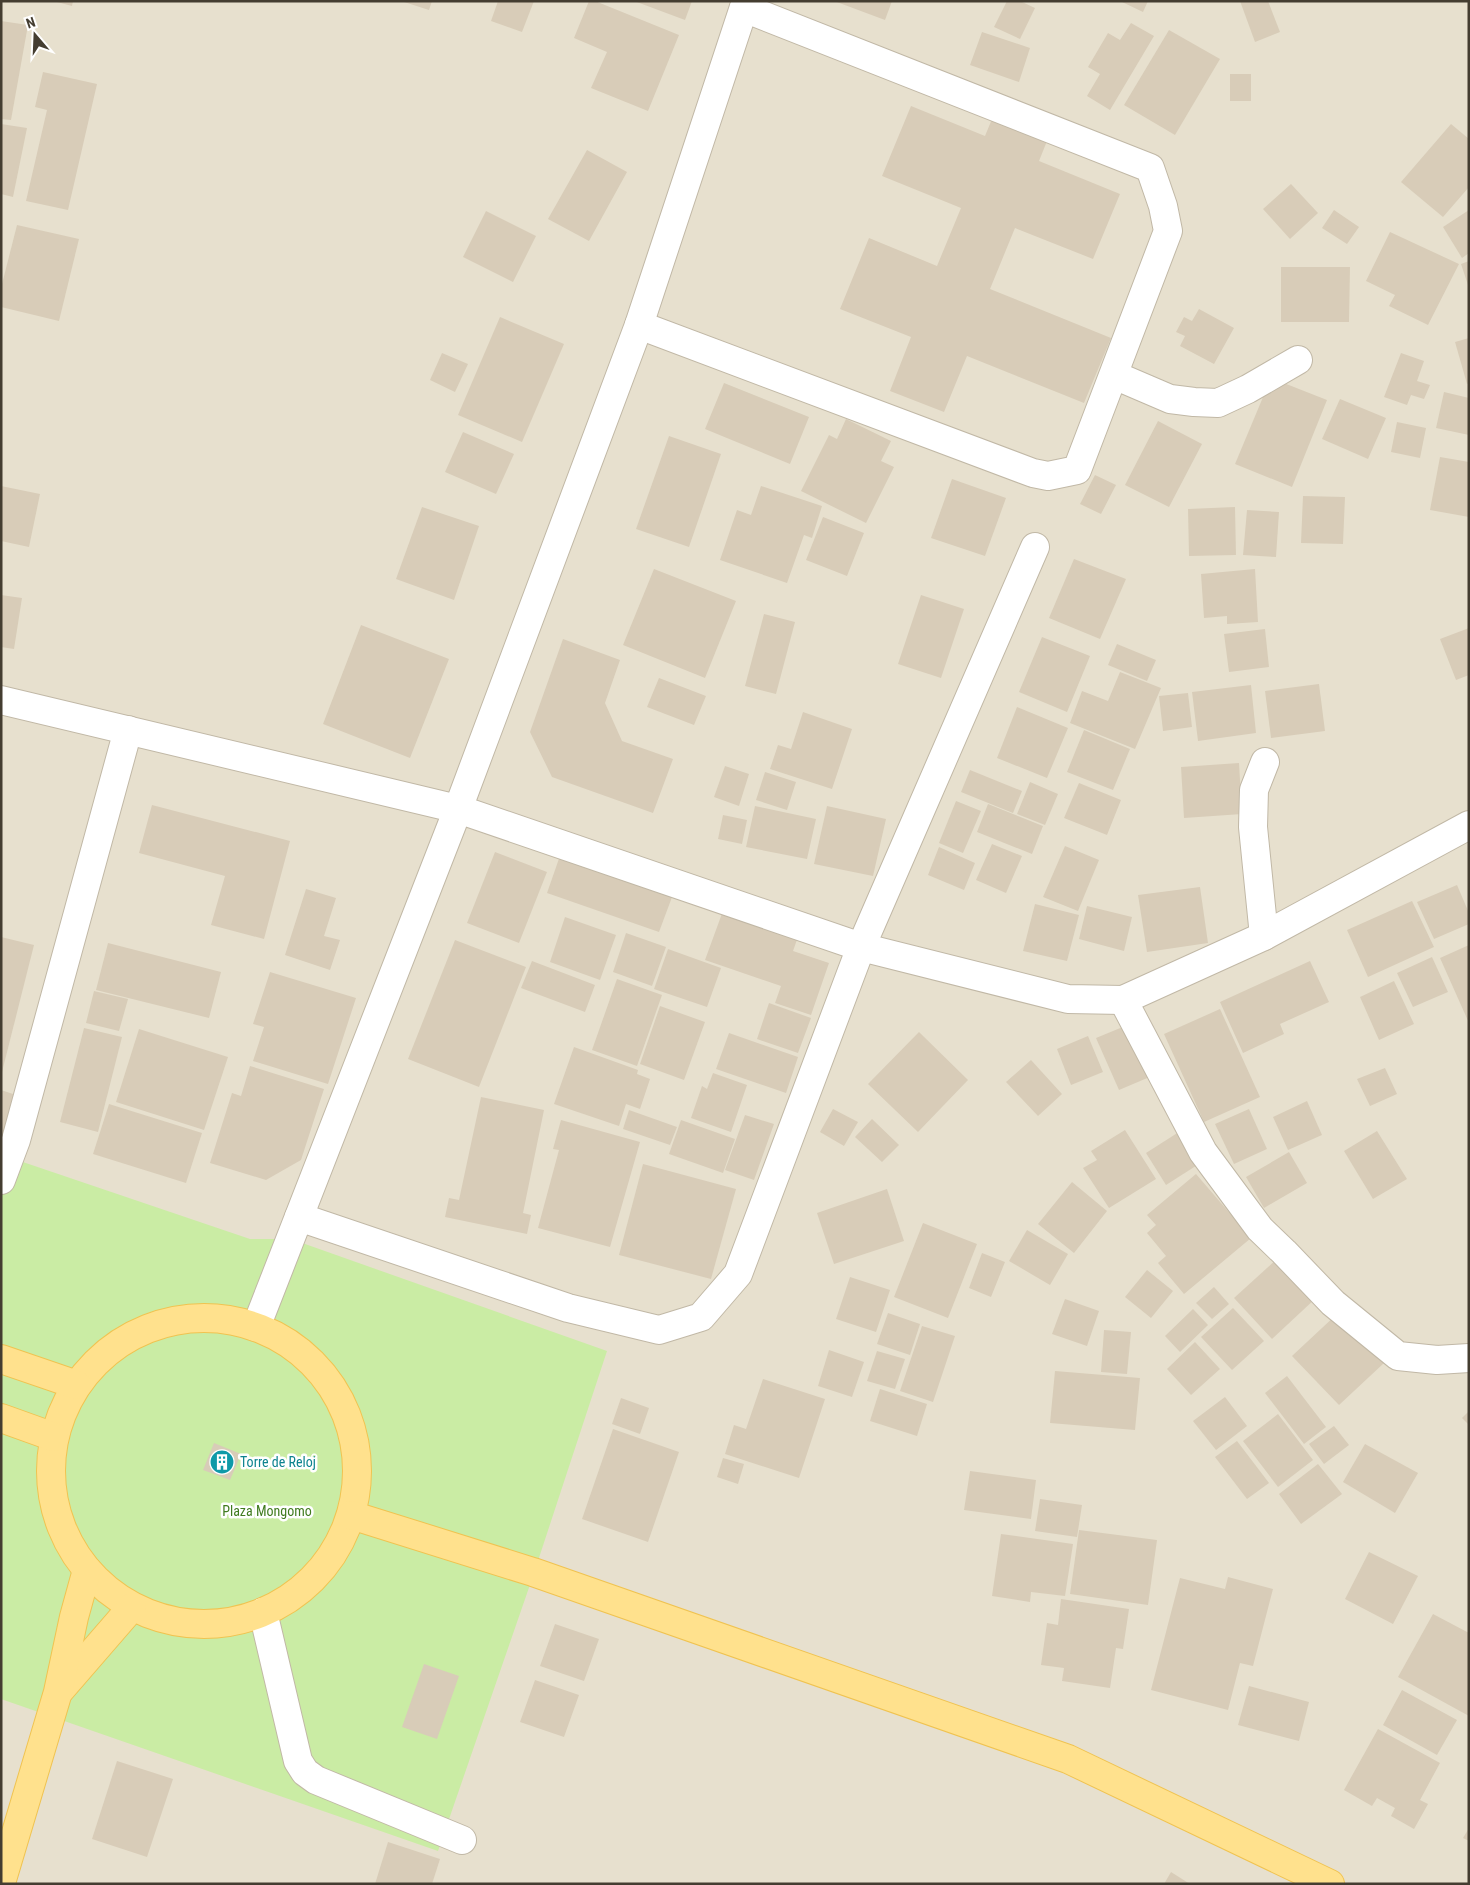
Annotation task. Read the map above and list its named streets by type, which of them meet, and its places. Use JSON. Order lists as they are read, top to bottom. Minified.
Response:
{"parks":["Plaza Mongomo"],"places":{"building":["Torre de Reloj"]},"north":"top"}
